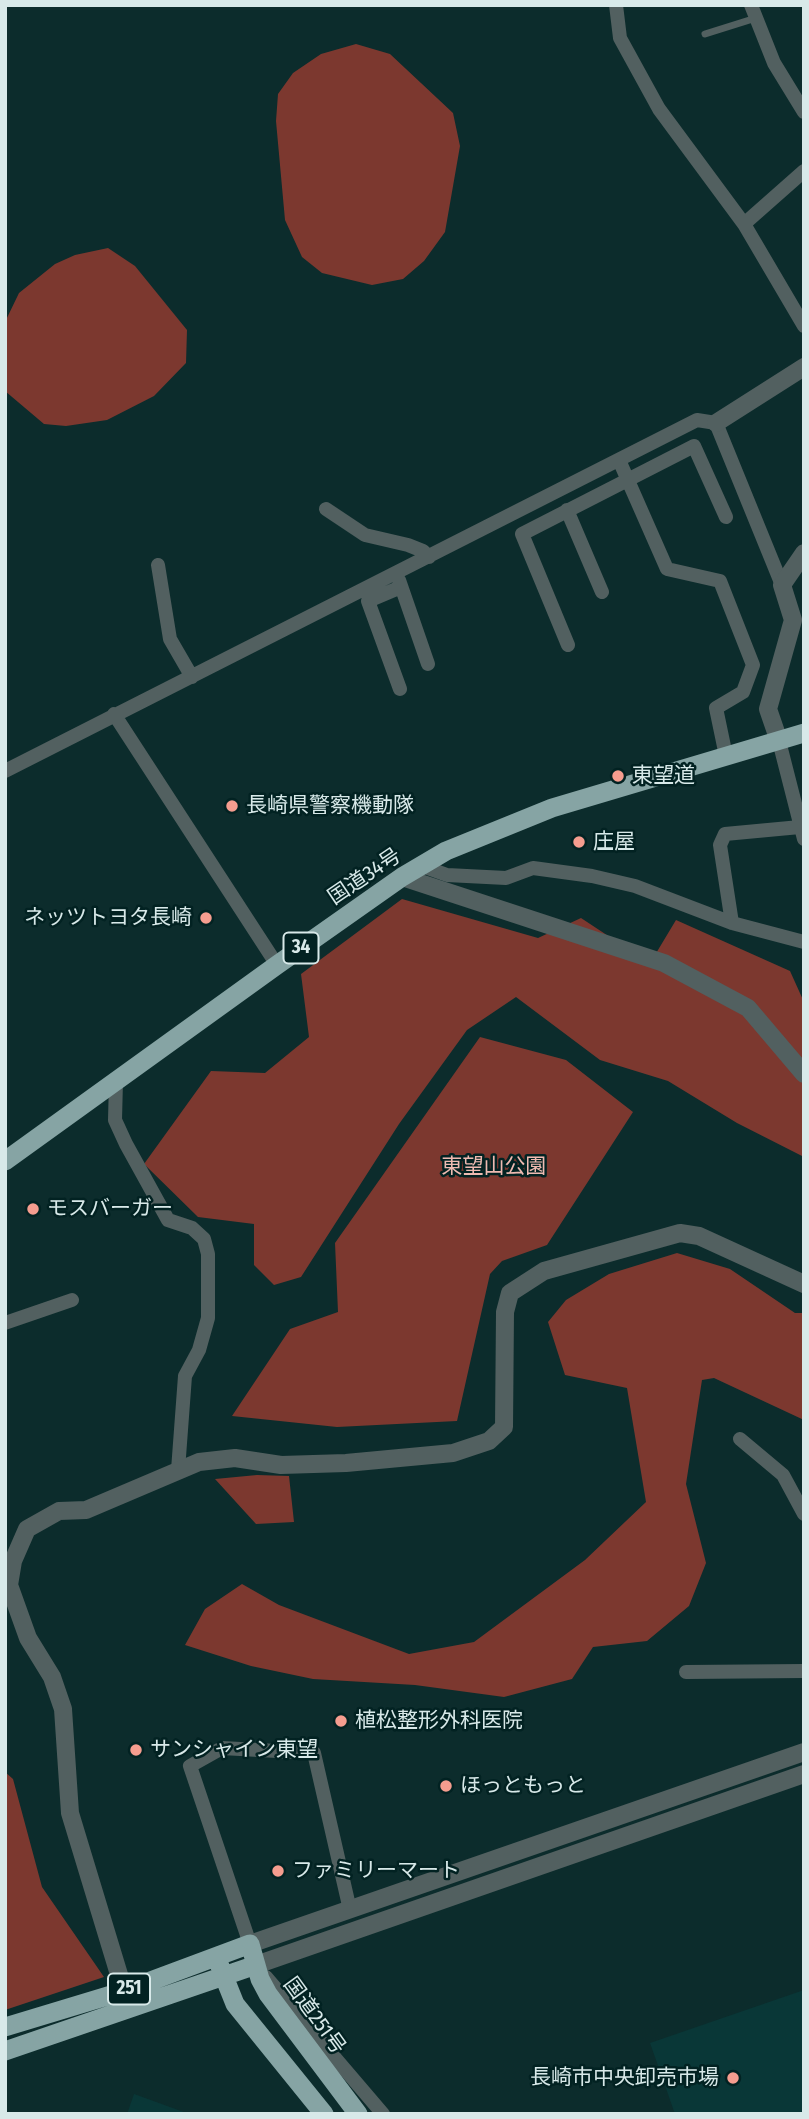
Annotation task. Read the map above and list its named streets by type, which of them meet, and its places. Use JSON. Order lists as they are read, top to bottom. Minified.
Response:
{"streets":{"highway":["国道34号","34","251","国道251号"]},"crossings":[["251","国道251号"]],"parks":["東望山公園"],"places":["東望道","長崎県警察機動隊","庄屋","ネッツトヨタ長崎","モスバーガー","植松整形外科医院","サンシャイン東望","ほっともっと","ファミリーマート","長崎市中央卸売市場"]}
